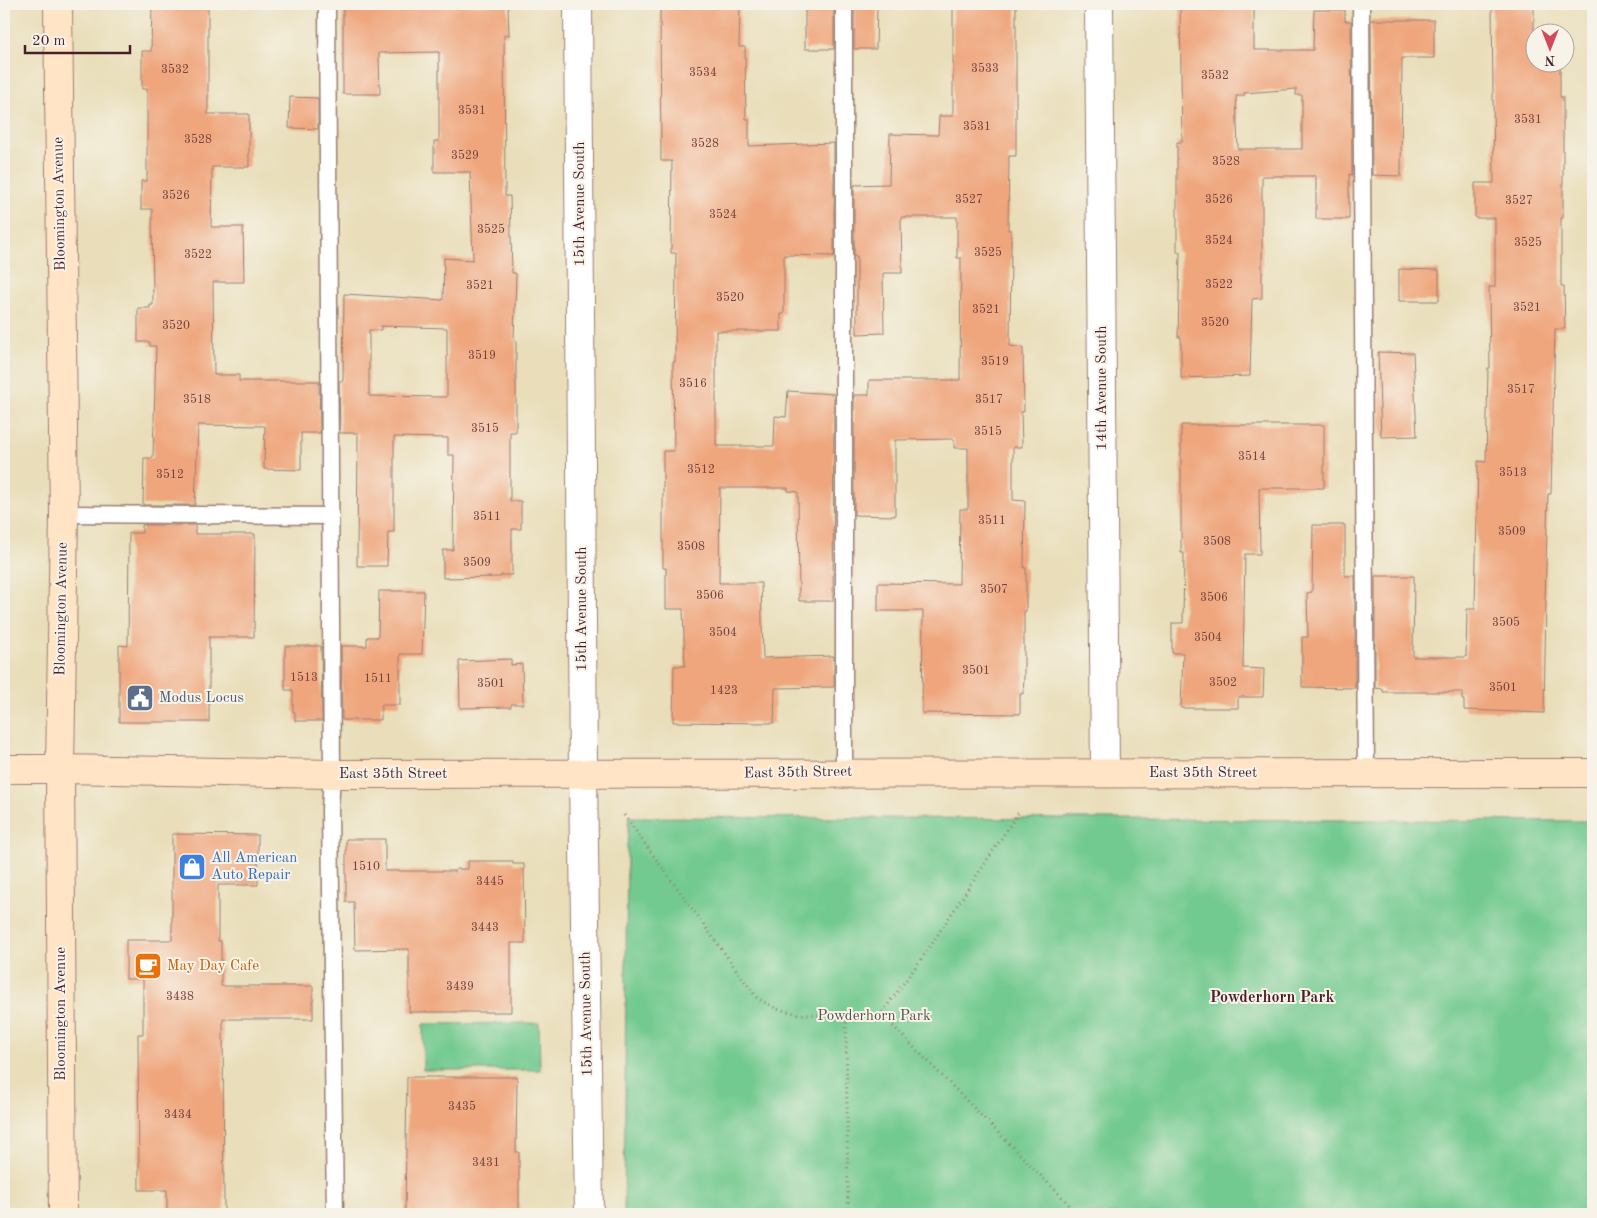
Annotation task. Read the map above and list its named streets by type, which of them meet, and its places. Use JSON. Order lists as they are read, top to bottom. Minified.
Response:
{"streets":{"street":["Bloomington Avenue","15th Avenue South","14th Avenue South","East 35th Street"]},"crossings":[["Bloomington Avenue","East 35th Street"],["15th Avenue South","East 35th Street"],["14th Avenue South","East 35th Street"]],"districts":["Powderhorn Park"],"parks":["Powderhorn Park"],"places":{"public building":["Modus Locus"],"shop":["All American Auto Repair"],"cafe":["May Day Cafe"]},"house_numbers":["3533","3532","3534","3532","3531","3531","3531","3528","3528","3529","3528","3526","3527","3526","3527","3524","3525","3524","3525","3525","3522","3522","3521","3520","3521","3521","3520","3520","3519","3519","3516","3517","3518","3517","3515","3515","3514","3512","3513","3512","3511","3511","3509","3508","3508","3509","3507","3506","3506","3505","3504","3504","3501","1513","1511","3502","3501","3501","1423","1510","3445","3443","3439","3438","3435","3434","3431"],"scale_bar":"20 m","north":"bottom"}
